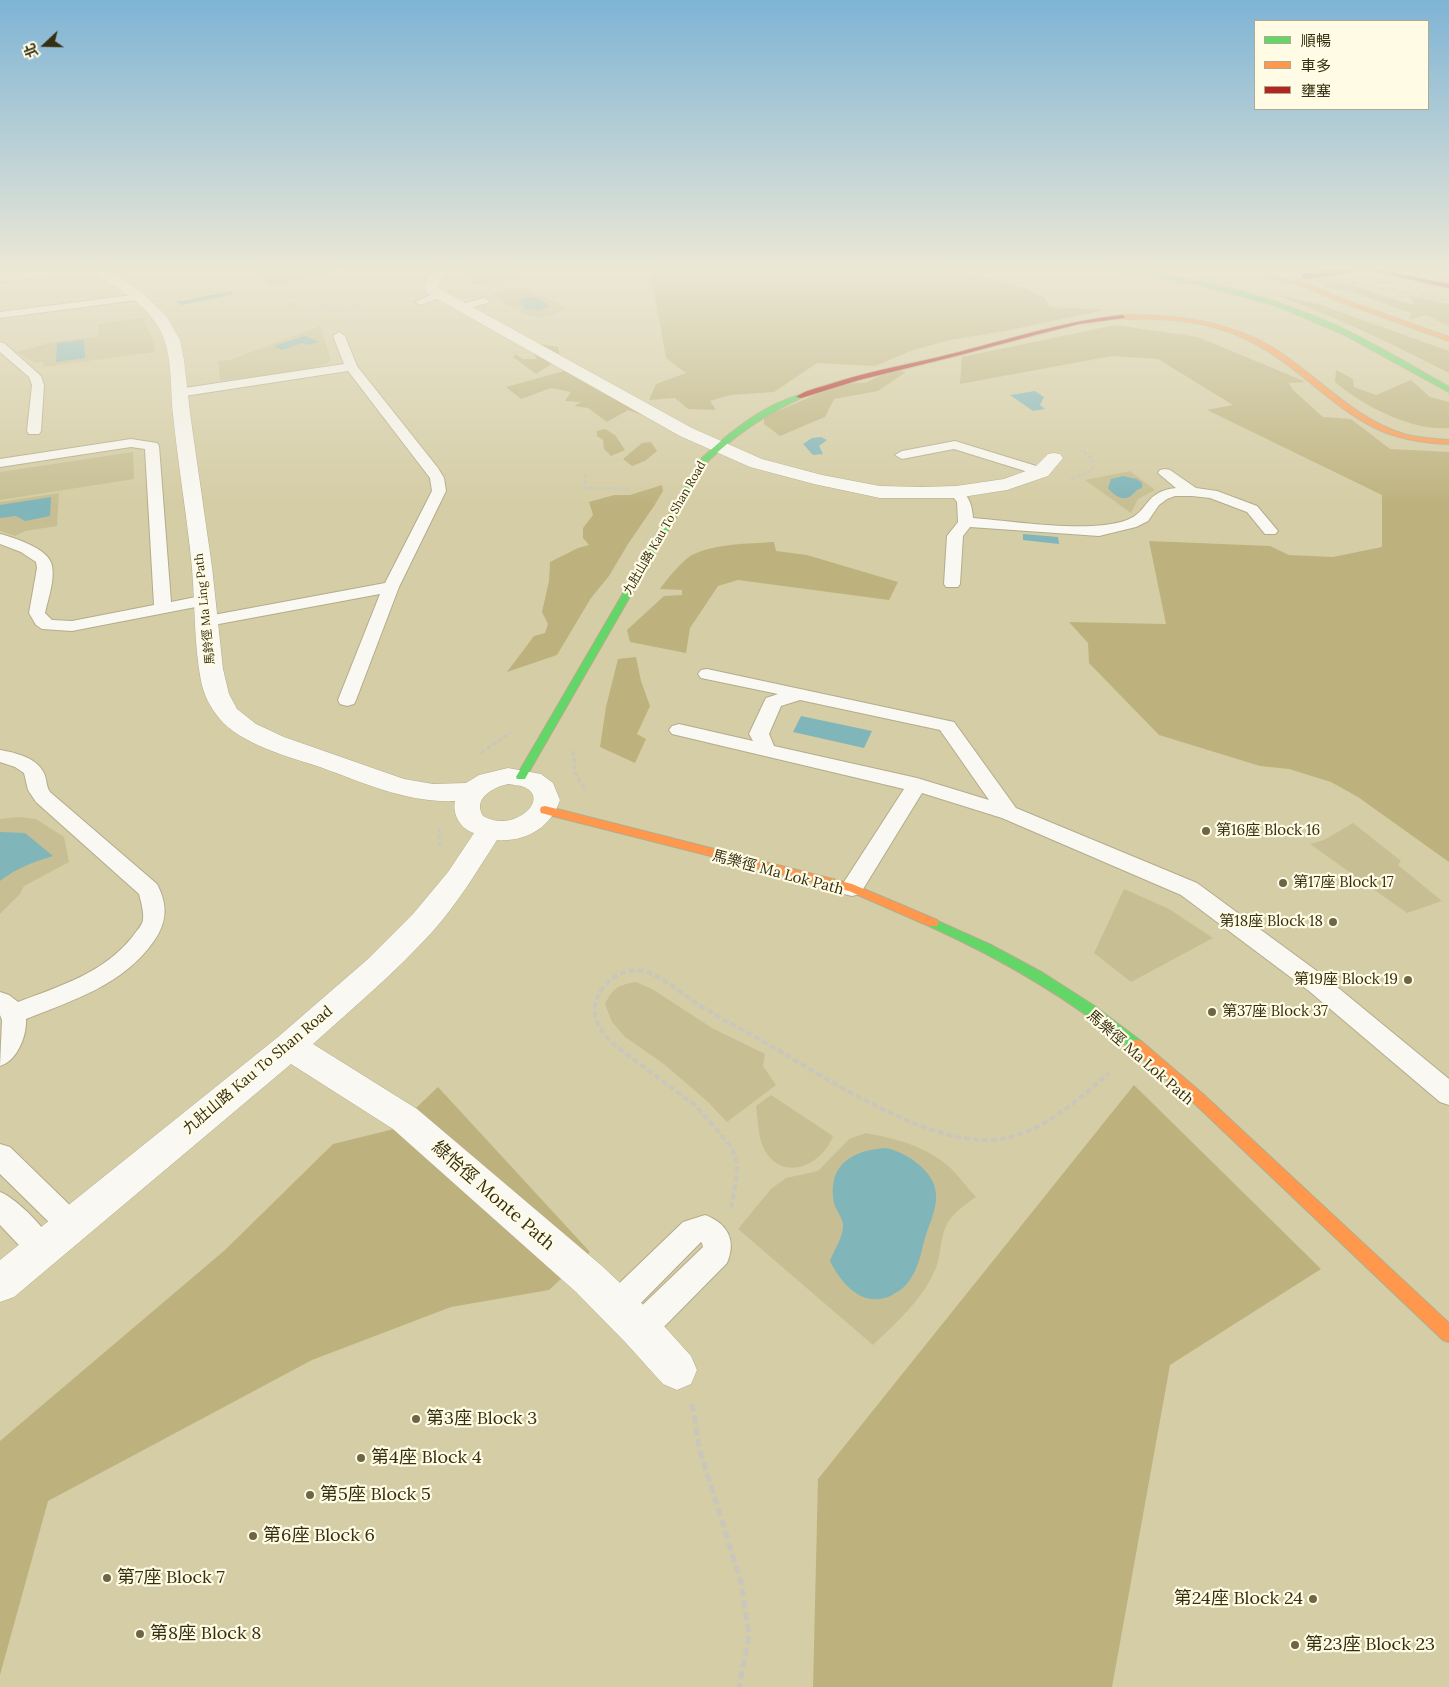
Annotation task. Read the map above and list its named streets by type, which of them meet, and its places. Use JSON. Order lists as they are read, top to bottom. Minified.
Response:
{"streets":{"main road":["九肚山路 Kau To Shan Road","馬樂徑 Ma Lok Path"],"street":["馬鈴徑 Ma Ling Path","綠怡徑 Monte Path"]},"crossings":[["九肚山路 Kau To Shan Road","馬鈴徑 Ma Ling Path"],["九肚山路 Kau To Shan Road","馬樂徑 Ma Lok Path"],["九肚山路 Kau To Shan Road","綠怡徑 Monte Path"],["馬鈴徑 Ma Ling Path","馬樂徑 Ma Lok Path"]],"places":["第16座 Block 16","第17座 Block 17","第18座 Block 18","第19座 Block 19","第37座 Block 37","第3座 Block 3","第4座 Block 4","第5座 Block 5","第6座 Block 6","第7座 Block 7","第24座 Block 24","第8座 Block 8","第23座 Block 23"],"legend":["順暢","車多","壅塞"],"north":"left"}
